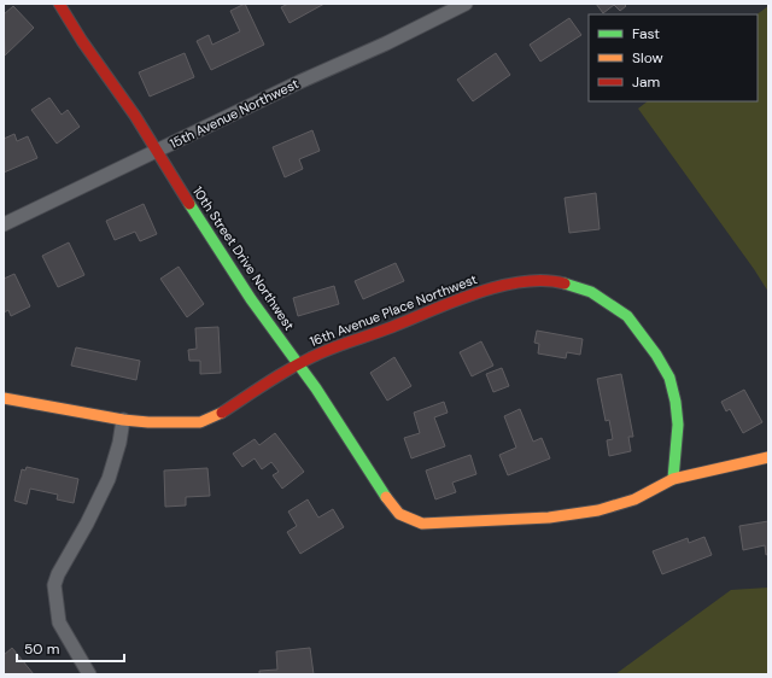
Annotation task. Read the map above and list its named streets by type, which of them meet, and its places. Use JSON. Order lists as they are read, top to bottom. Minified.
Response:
{"streets":{"street":["15th Avenue Northwest","10th Street Drive Northwest","16th Avenue Place Northwest"]},"crossings":[["15th Avenue Northwest","10th Street Drive Northwest"],["10th Street Drive Northwest","16th Avenue Place Northwest"]],"legend":["Fast","Slow","Jam"],"scale_bar":"50 m"}
